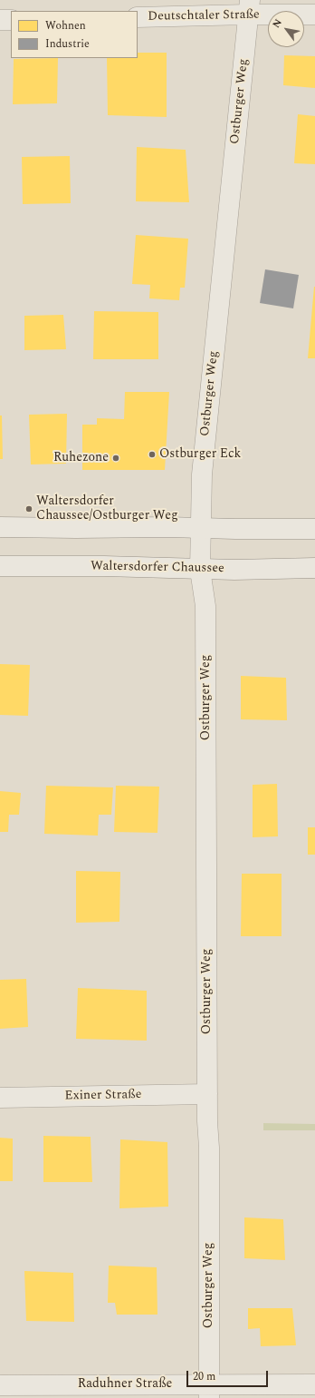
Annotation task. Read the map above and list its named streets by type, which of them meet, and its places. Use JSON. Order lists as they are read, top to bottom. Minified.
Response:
{"streets":{"street":["Deutschtaler Straße","Ostburger Weg","Waltersdorfer Chaussee","Exiner Straße","Raduhner Straße"]},"crossings":[["Deutschtaler Straße","Ostburger Weg"],["Ostburger Weg","Waltersdorfer Chaussee"],["Ostburger Weg","Exiner Straße"],["Ostburger Weg","Raduhner Straße"]],"places":["Ostburger Eck","Ruhezone","Waltersdorfer Chaussee/Ostburger Weg"],"legend":["Wohnen","Industrie"],"scale_bar":"20 m","north":"top left"}
